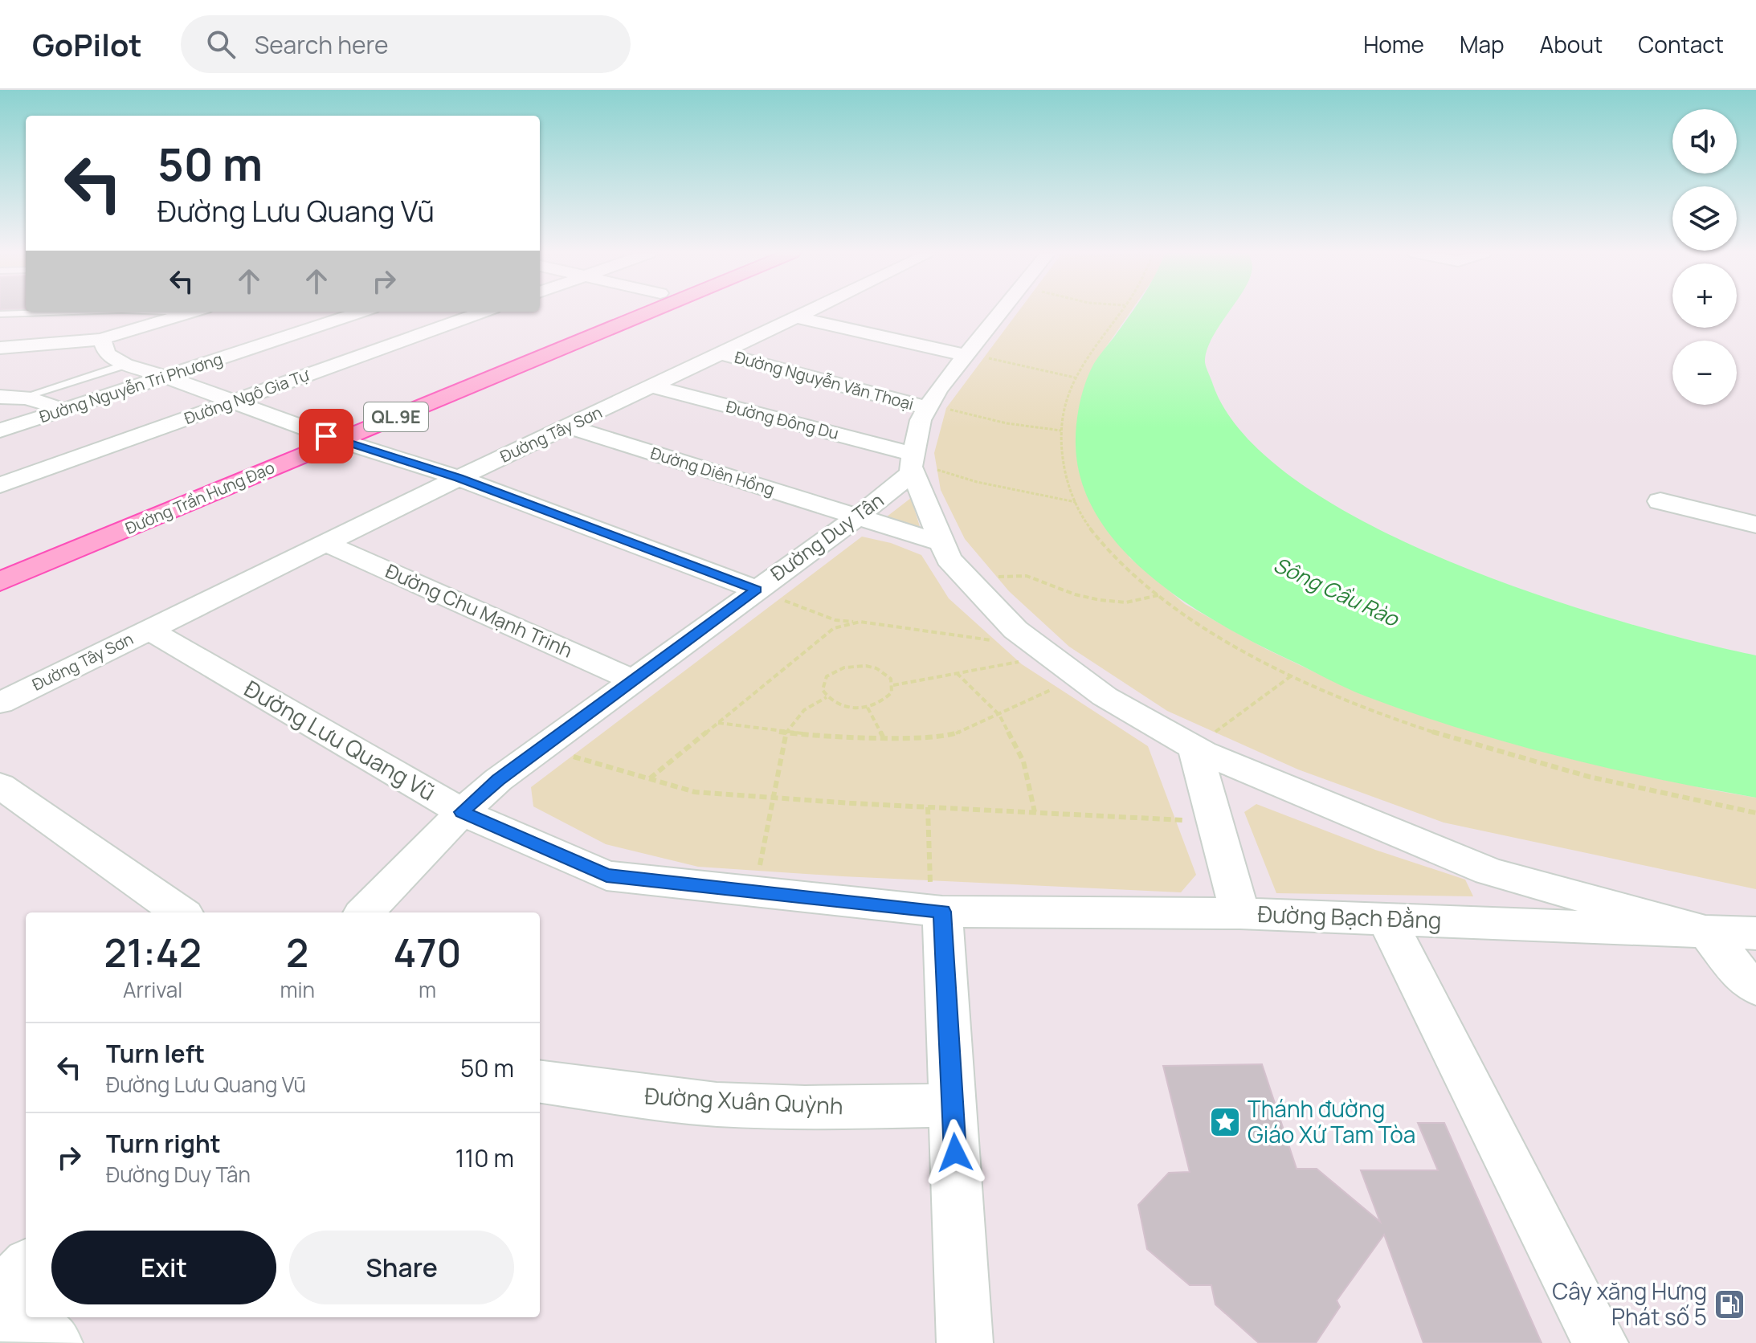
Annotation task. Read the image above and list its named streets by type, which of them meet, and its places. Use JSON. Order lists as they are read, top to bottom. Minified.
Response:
{"streets":{"main road":["QL.9E","Đường Trần Hưng Đạo"],"street":["Đường Nguyễn Văn Thoại","Đường Nguyễn Tri Phương","Đường Ngô Gia Tự","Đường Đông Du","Đường Tây Sơn","Đường Diên Hồng","Đường Duy Tân","Đường Chu Mạnh Trinh","Đường Lưu Quang Vũ","Đường Bạch Đằng","Đường Xuân Quỳnh"]},"crossings":[["Đường Nguyễn Văn Thoại","Đường Tây Sơn"],["Đường Đông Du","Đường Tây Sơn"],["Đường Đông Du","Đường Duy Tân"],["Đường Tây Sơn","Đường Diên Hồng"],["Đường Tây Sơn","Đường Chu Mạnh Trinh"],["Đường Tây Sơn","Đường Lưu Quang Vũ"],["Đường Diên Hồng","Đường Duy Tân"],["Đường Duy Tân","Đường Chu Mạnh Trinh"],["Đường Duy Tân","Đường Lưu Quang Vũ"],["Đường Lưu Quang Vũ","Đường Bạch Đằng"]],"water":["Sông Cầu Rào"],"places":{"place":["Thánh đường Giáo Xứ Tam Tòa"],"fuel station":["Cây xăng Hưng Phát số 5"]},"page":{"header":"GoPilot","search":"Search here","nav":["Home","Map","About","Contact"],"map_buttons":["+","−"],"turn":["50 m","Đường Lưu Quang Vũ"],"eta":["21:42","Arrival","2","min","470","m"],"list":[{"name":"Turn left","note":"Đường Lưu Quang Vũ","value":"50 m"},{"name":"Turn right","note":"Đường Duy Tân","value":"110 m"}],"buttons":["Exit","Share"]}}
